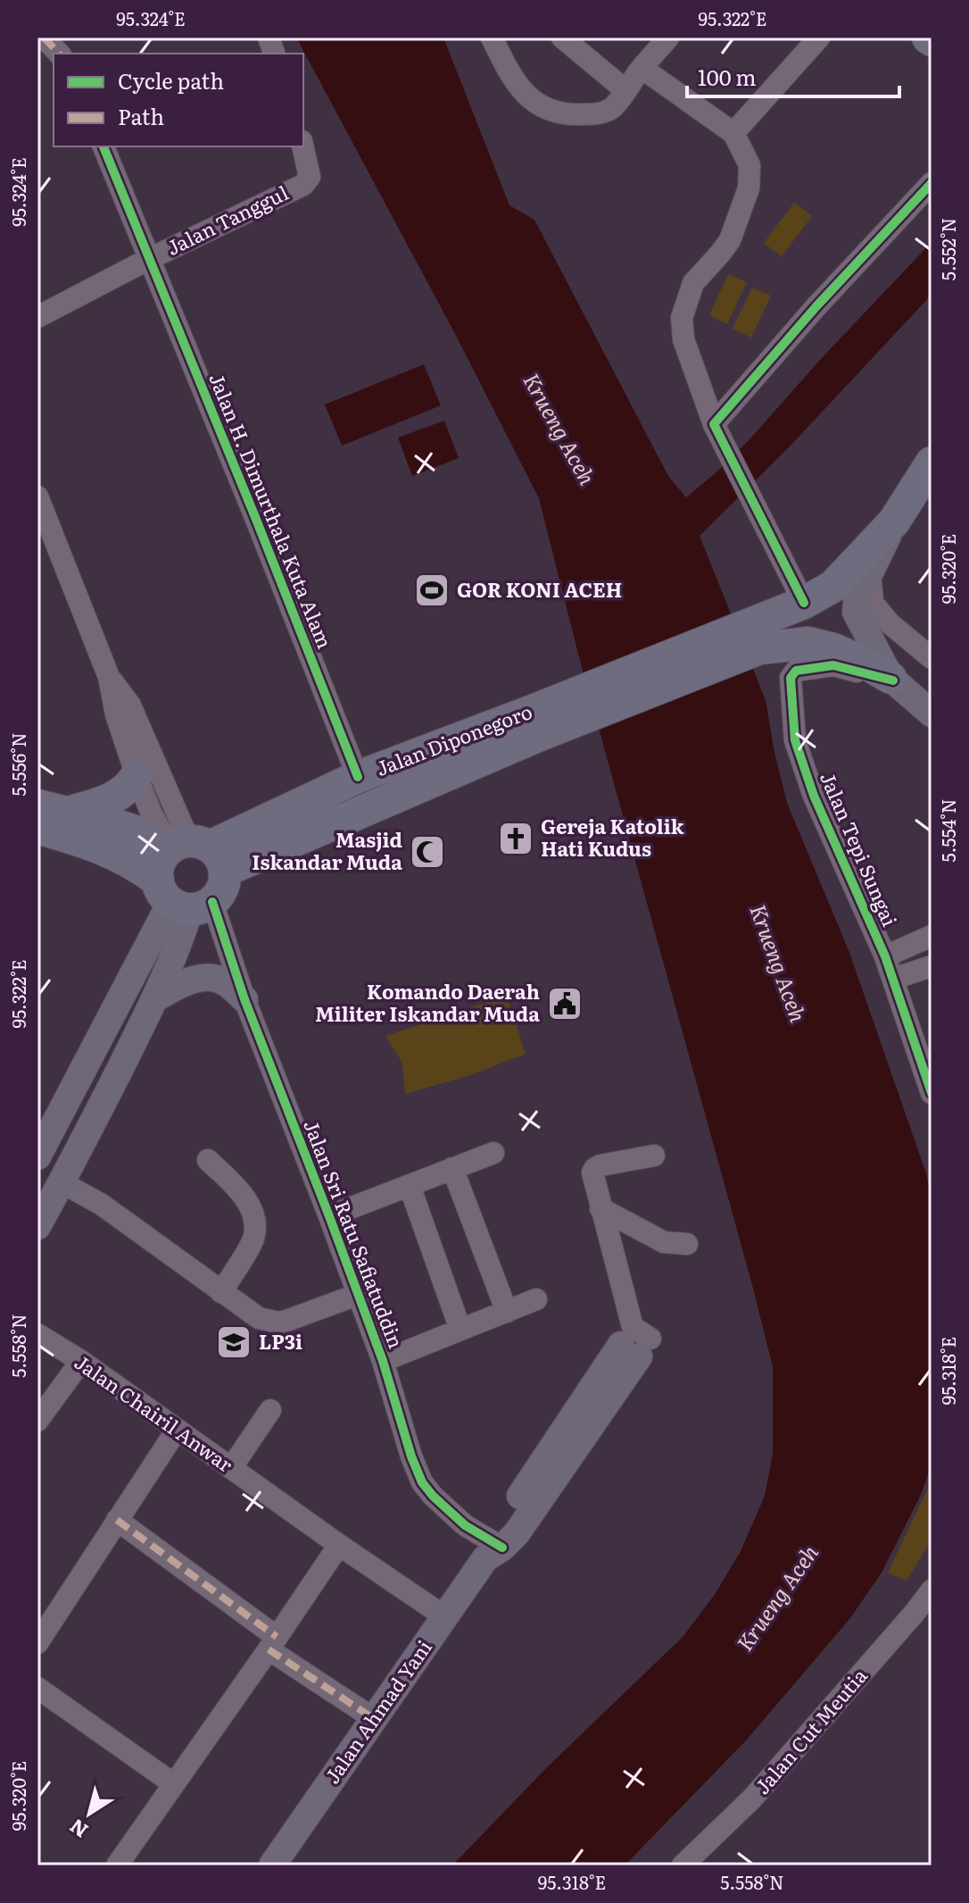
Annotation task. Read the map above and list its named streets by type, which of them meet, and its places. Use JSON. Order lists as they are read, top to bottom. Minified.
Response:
{"streets":{"highway":["Jalan Diponegoro"],"main road":["Jalan Ahmad Yani"],"street":["Jalan Tanggul","Jalan H. Dimurthala Kuta Alam","Jalan Tepi Sungai","Jalan Sri Ratu Safiatuddin","Jalan Chairil Anwar","Jalan Cut Meutia"]},"crossings":[["Jalan Tanggul","Jalan H. Dimurthala Kuta Alam"],["Jalan H. Dimurthala Kuta Alam","Jalan Diponegoro"],["Jalan Diponegoro","Jalan Sri Ratu Safiatuddin"],["Jalan Sri Ratu Safiatuddin","Jalan Ahmad Yani"],["Jalan Chairil Anwar","Jalan Ahmad Yani"]],"water":["Krueng Aceh"],"places":{"sports":["GOR KONI ACEH"],"church":["Gereja Katolik Hati Kudus"],"mosque":["Masjid Iskandar Muda"],"public building":["Komando Daerah Militer Iskandar Muda"],"school or university":["LP3i"]},"legend":["Cycle path","Path"],"scale_bar":"100 m","north":"bottom left","coordinates":["95.324°E","95.322°E","5.552°N","95.320°E","5.556°N","5.554°N","5.558°N","95.318°E"]}
